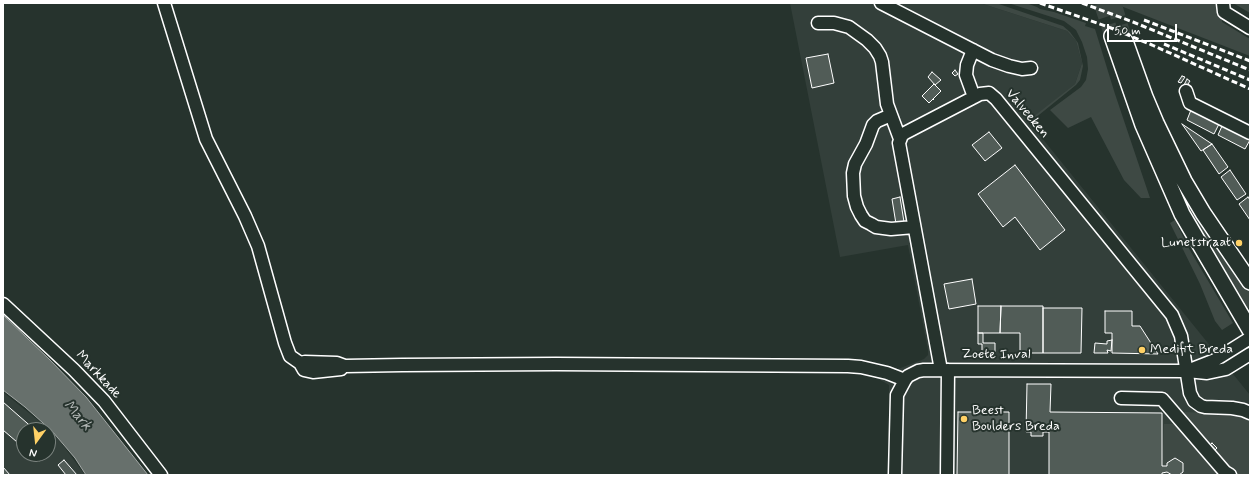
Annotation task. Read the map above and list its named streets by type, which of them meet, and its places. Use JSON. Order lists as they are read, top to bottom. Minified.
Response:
{"streets":{"street":["Valveeken","Zoete Inval","Markkade"]},"crossings":[["Valveeken","Zoete Inval"]],"water":["Mark"],"places":["Lunetstraat","Medifit Breda","Beest Boulders Breda"],"scale_bar":"50 m","north":"bottom"}
